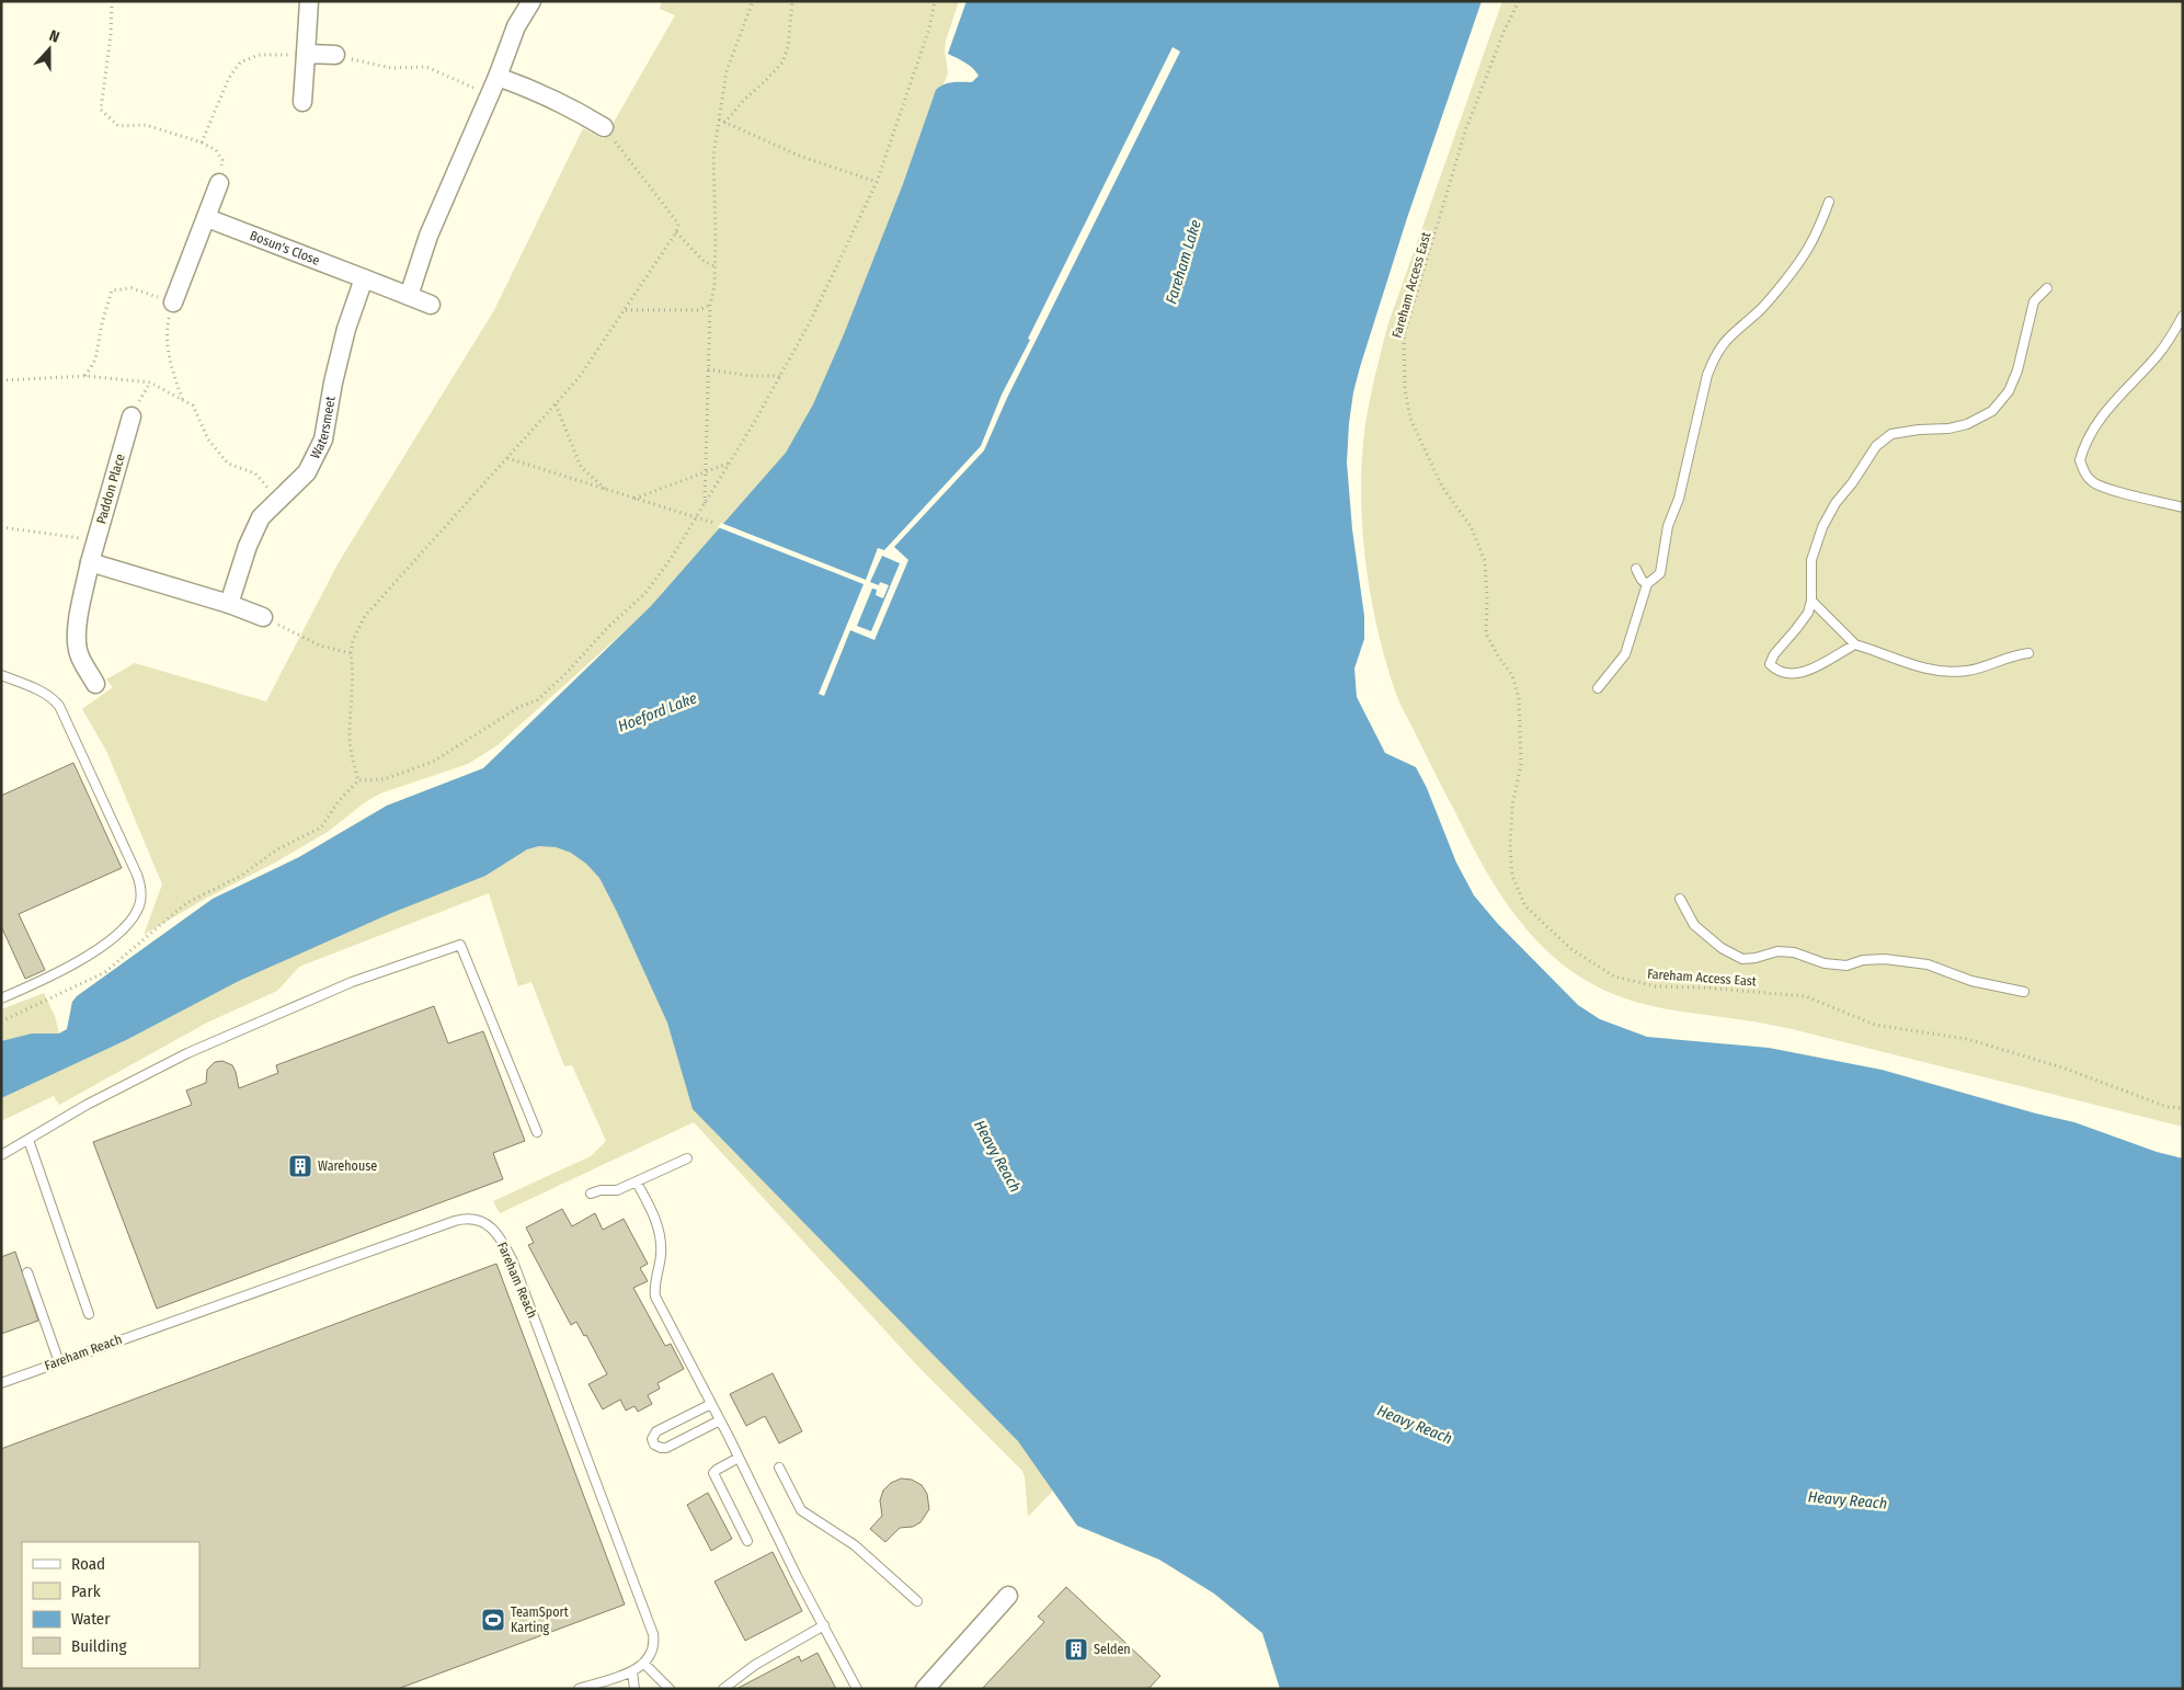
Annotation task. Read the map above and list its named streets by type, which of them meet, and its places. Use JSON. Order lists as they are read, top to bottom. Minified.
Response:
{"streets":{"street":["Bosun's Close","Watersmeet","Paddon Place"],"lane":["Fareham Reach"],"path":["Fareham Access East"]},"crossings":[["Bosun's Close","Watersmeet"]],"water":["Fareham Lake","Hoeford Lake","Heavy Reach"],"places":{"building":["Warehouse","Selden"],"sports":["TeamSport Karting"]},"legend":["Road","Park","Water","Building"],"north":"top"}
